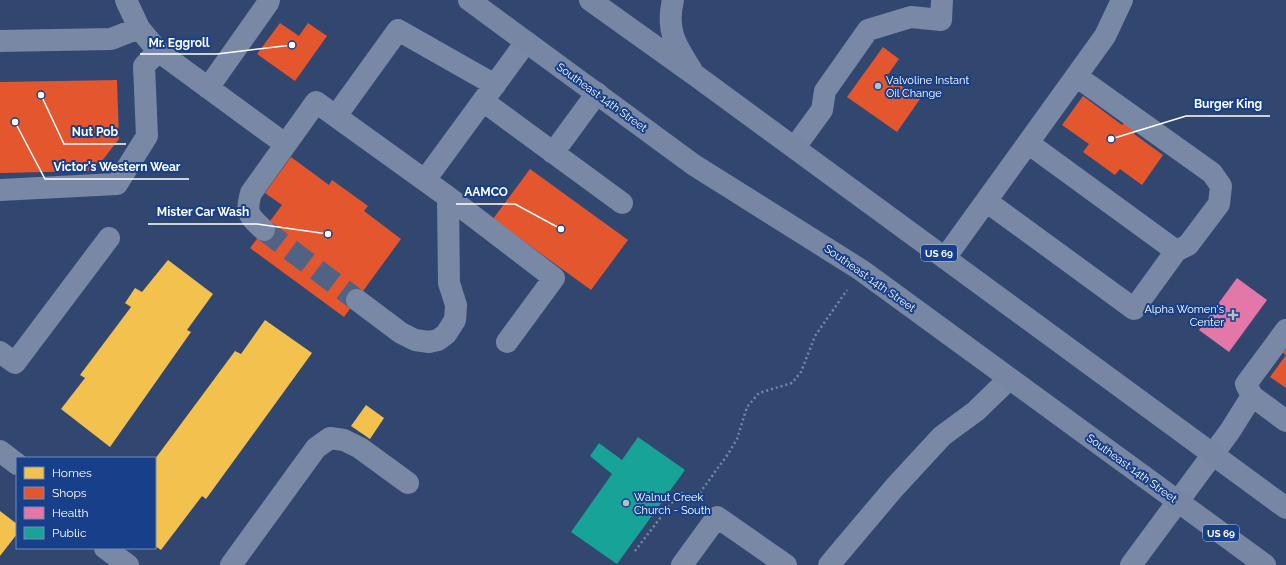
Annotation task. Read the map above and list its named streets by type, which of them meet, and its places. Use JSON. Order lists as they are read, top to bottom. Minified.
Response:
{"streets":{"main road":["Southeast 14th Street","US 69"]},"places":{"other":["Mr. Eggroll","Valvoline Instant Oil Change","Nut Pob","Victor's Western Wear","Burger King","AAMCO","Mister Car Wash","Walnut Creek Church - South"],"health":["Alpha Women's Center"]},"legend":["Homes","Shops","Health","Public"]}
